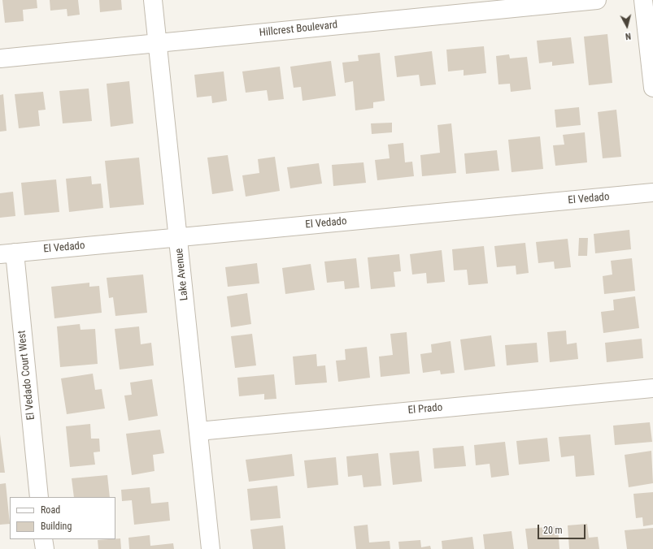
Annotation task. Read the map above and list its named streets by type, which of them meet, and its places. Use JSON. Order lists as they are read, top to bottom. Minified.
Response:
{"streets":{"street":["Hillcrest Boulevard","El Vedado","Lake Avenue","El Vedado Court West","El Prado"]},"crossings":[["Hillcrest Boulevard","Lake Avenue"],["El Vedado","Lake Avenue"],["El Vedado","El Vedado Court West"],["Lake Avenue","El Prado"]],"legend":["Road","Building"],"scale_bar":"20 m","north":"bottom"}
